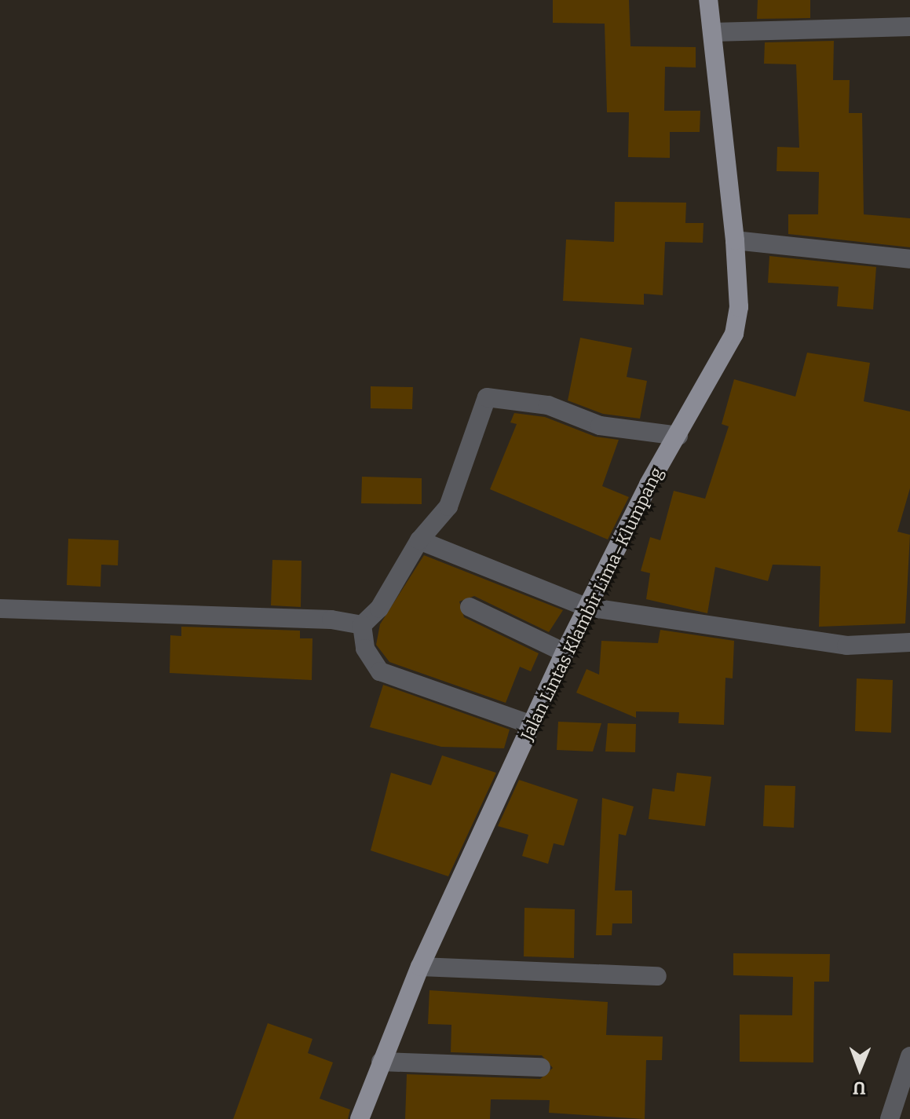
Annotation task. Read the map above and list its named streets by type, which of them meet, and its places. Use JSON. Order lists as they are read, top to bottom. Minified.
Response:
{"streets":{"main road":["Jalan Lintas Klambir Lima–Klumpang"]},"north":"bottom"}
